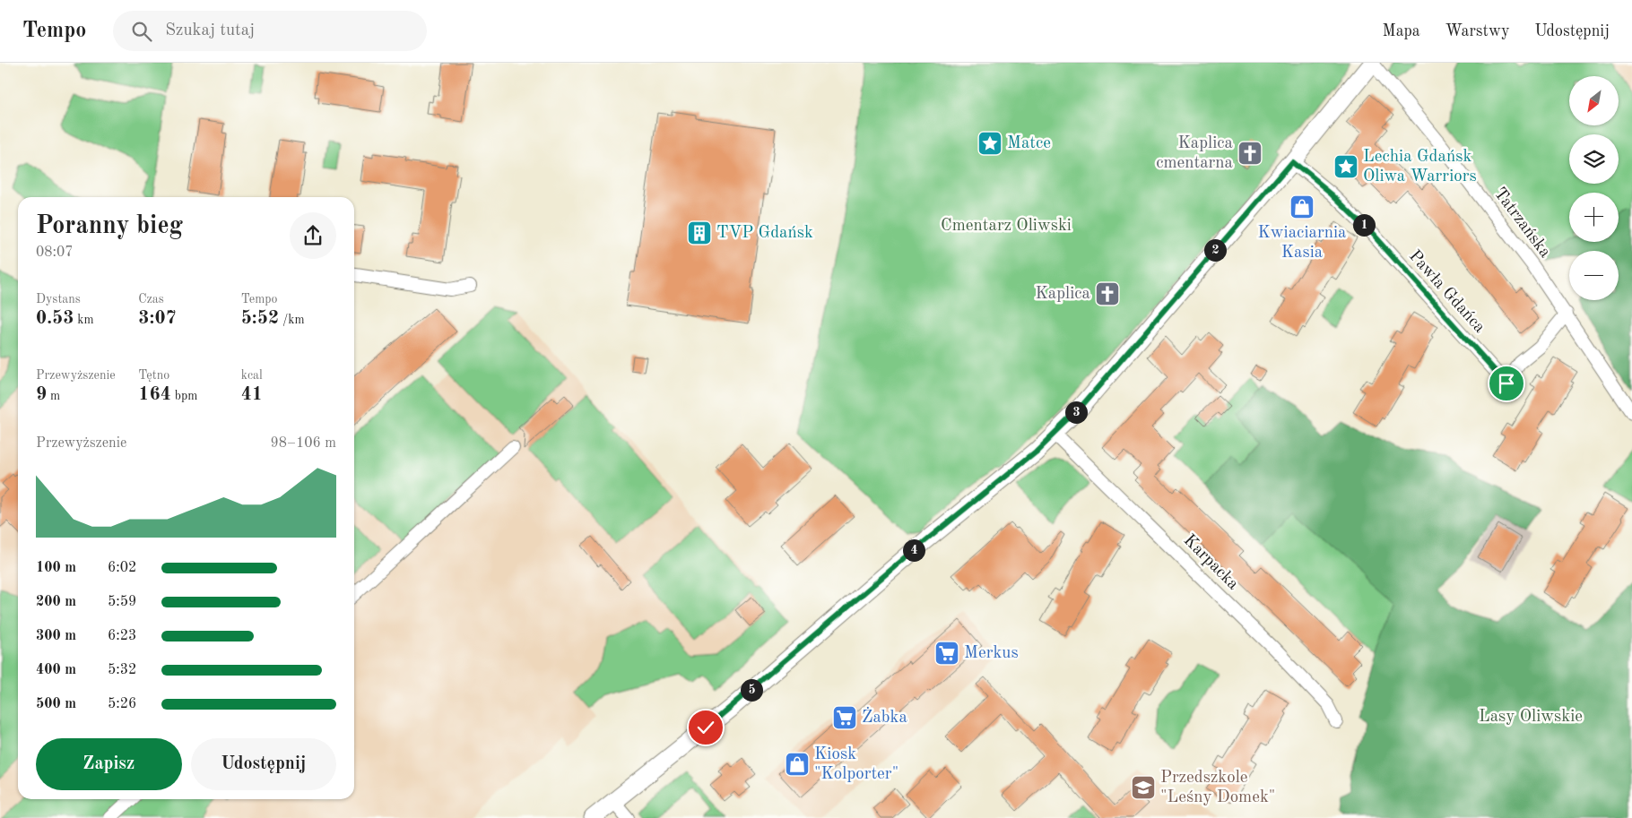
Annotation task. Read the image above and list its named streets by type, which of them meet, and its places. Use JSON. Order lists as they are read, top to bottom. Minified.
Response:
{"streets":{"street":["Tatrzańska","Pawła Gdańca","Karpacka"]},"crossings":[["Tatrzańska","Pawła Gdańca"]],"parks":["Cmentarz Oliwski","Lasy Oliwskie"],"places":{"place":["Matce","Lechia Gdańsk Oliwa Warriors"],"church":["Kaplica cmentarna","Kaplica"],"shop":["Kwiaciarnia Kasia","Kiosk \"Kolporter\""],"building":["TVP Gdańsk"],"supermarket":["Merkus","Żabka"],"school or university":["Przedszkole \"Leśny Domek\""]},"north":"bottom left","page":{"header":"Tempo","search":"Szukaj tutaj","nav":["Mapa","Warstwy","Udostępnij"],"map_buttons":["+","−"],"heading":["Poranny bieg","08:07"],"pins":["1","2","3","4","5"],"stats":[["Dystans","0.53 km"],["Czas","3:07"],["Tempo","5:52 /km"],["Przewyższenie","9 m"],["Tętno","164 bpm"],["kcal","41"]],"chart":["Przewyższenie","98–106 m"],"list":[{"name":"100 m","note":"6:02"},{"name":"200 m","note":"5:59"},{"name":"300 m","note":"6:23"},{"name":"400 m","note":"5:32"},{"name":"500 m","note":"5:26"}],"buttons":["Zapisz","Udostępnij"]}}
